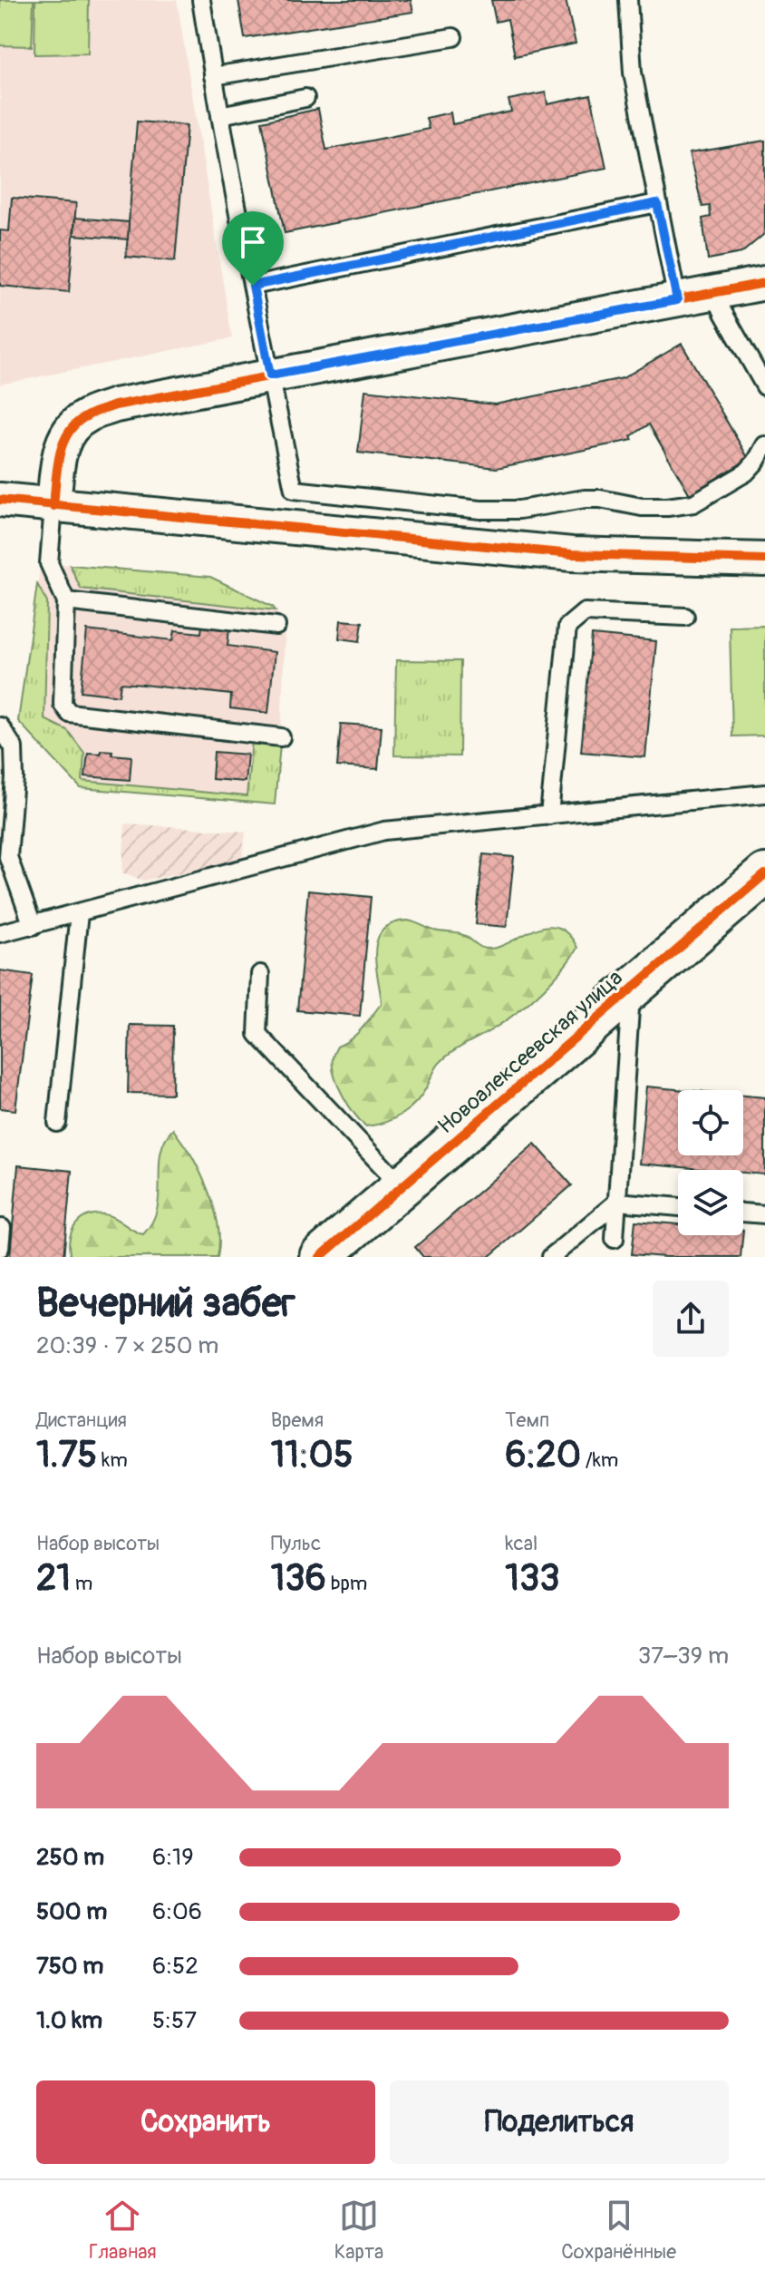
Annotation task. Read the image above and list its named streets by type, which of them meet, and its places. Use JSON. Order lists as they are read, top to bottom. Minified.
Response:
{"streets":{"street":["Новоалексеевская улица"]},"page":{"heading":["Вечерний забег","20:39 · 7 × 250 m"],"stats":[["Дистанция","1.75 km"],["Время","11:05"],["Темп","6:20 /km"],["Набор высоты","21 m"],["Пульс","136 bpm"],["kcal","133"]],"chart":["Набор высоты","37–39 m"],"list":[{"name":"250 m","note":"6:19"},{"name":"500 m","note":"6:06"},{"name":"750 m","note":"6:52"},{"name":"1.0 km","note":"5:57"}],"buttons":["Сохранить","Поделиться"],"tabs":["Главная","Карта","Сохранённые"]}}
